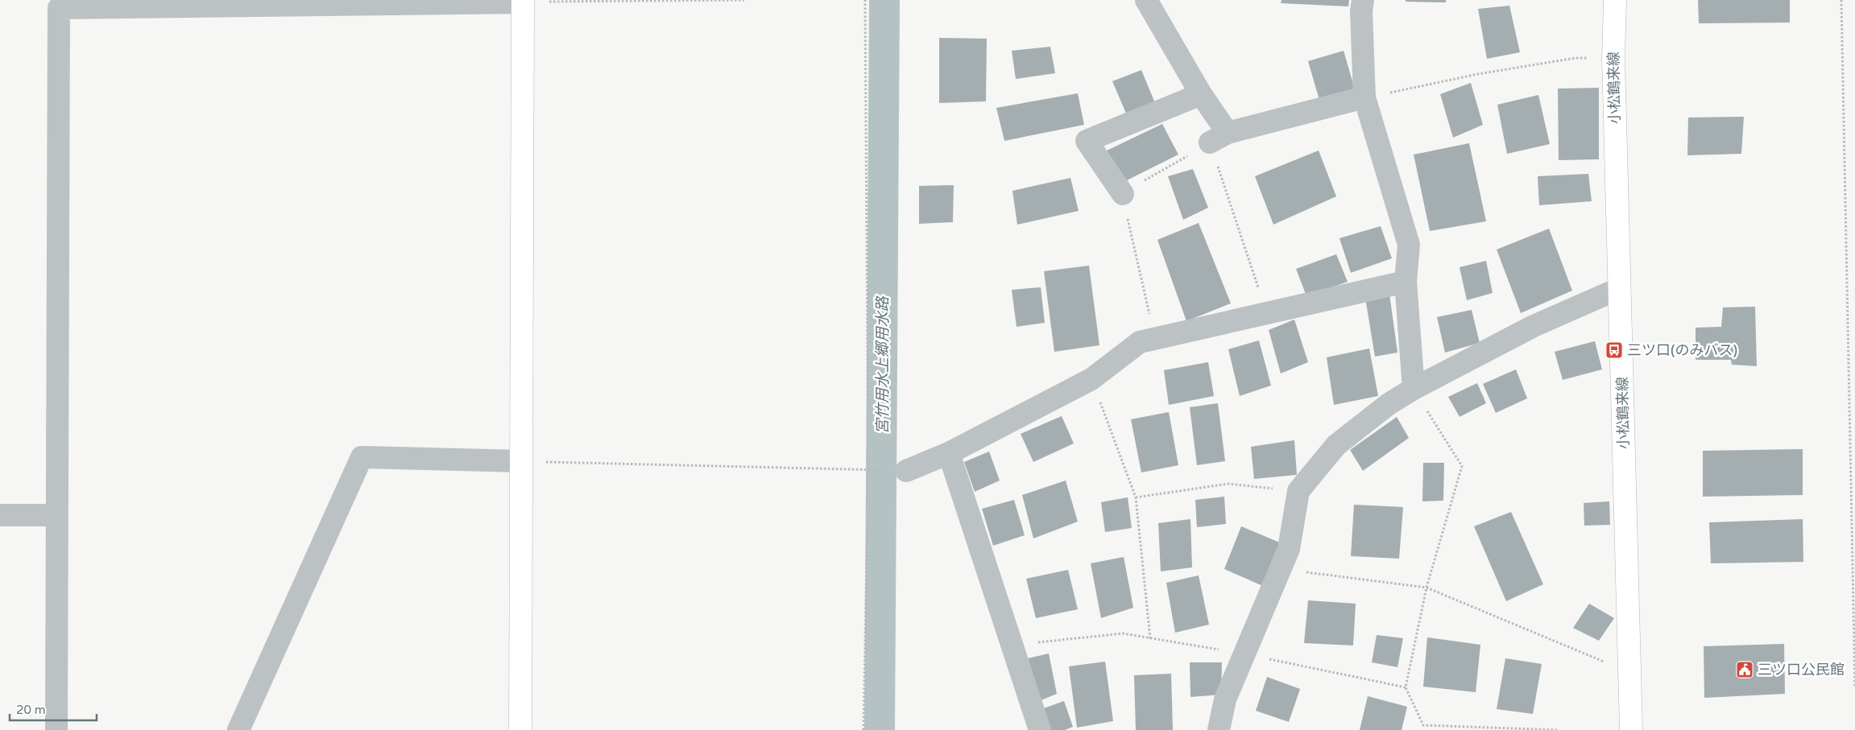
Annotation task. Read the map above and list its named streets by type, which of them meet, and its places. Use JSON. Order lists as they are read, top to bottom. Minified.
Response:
{"streets":{"main road":["小松鶴来線"]},"water":["宮竹用水上郷用水路"],"places":{"bus stop":["三ツ口(のみバス)"],"public building":["三ツ口公民館"]},"scale_bar":"20 m"}
